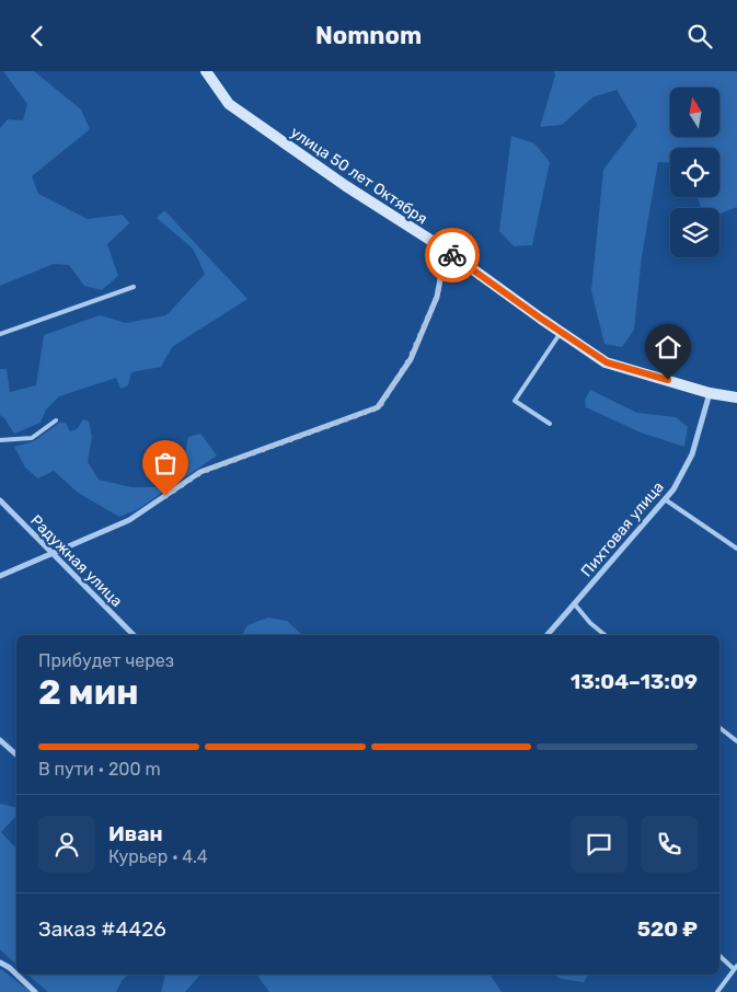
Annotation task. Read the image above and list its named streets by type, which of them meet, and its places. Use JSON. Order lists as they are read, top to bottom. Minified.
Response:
{"streets":{"main road":["улица 50 лет Октября"],"street":["Пихтовая улица","Радужная улица"]},"crossings":[["улица 50 лет Октября","Пихтовая улица"]],"north":"top","page":{"header":"Nomnom","heading":["2 мин","Прибудет через","13:04–13:09"],"panel":["Иван","Курьер · 4.4","Заказ #4426","520 ₽"],"bar":"В пути · 200 m"}}
